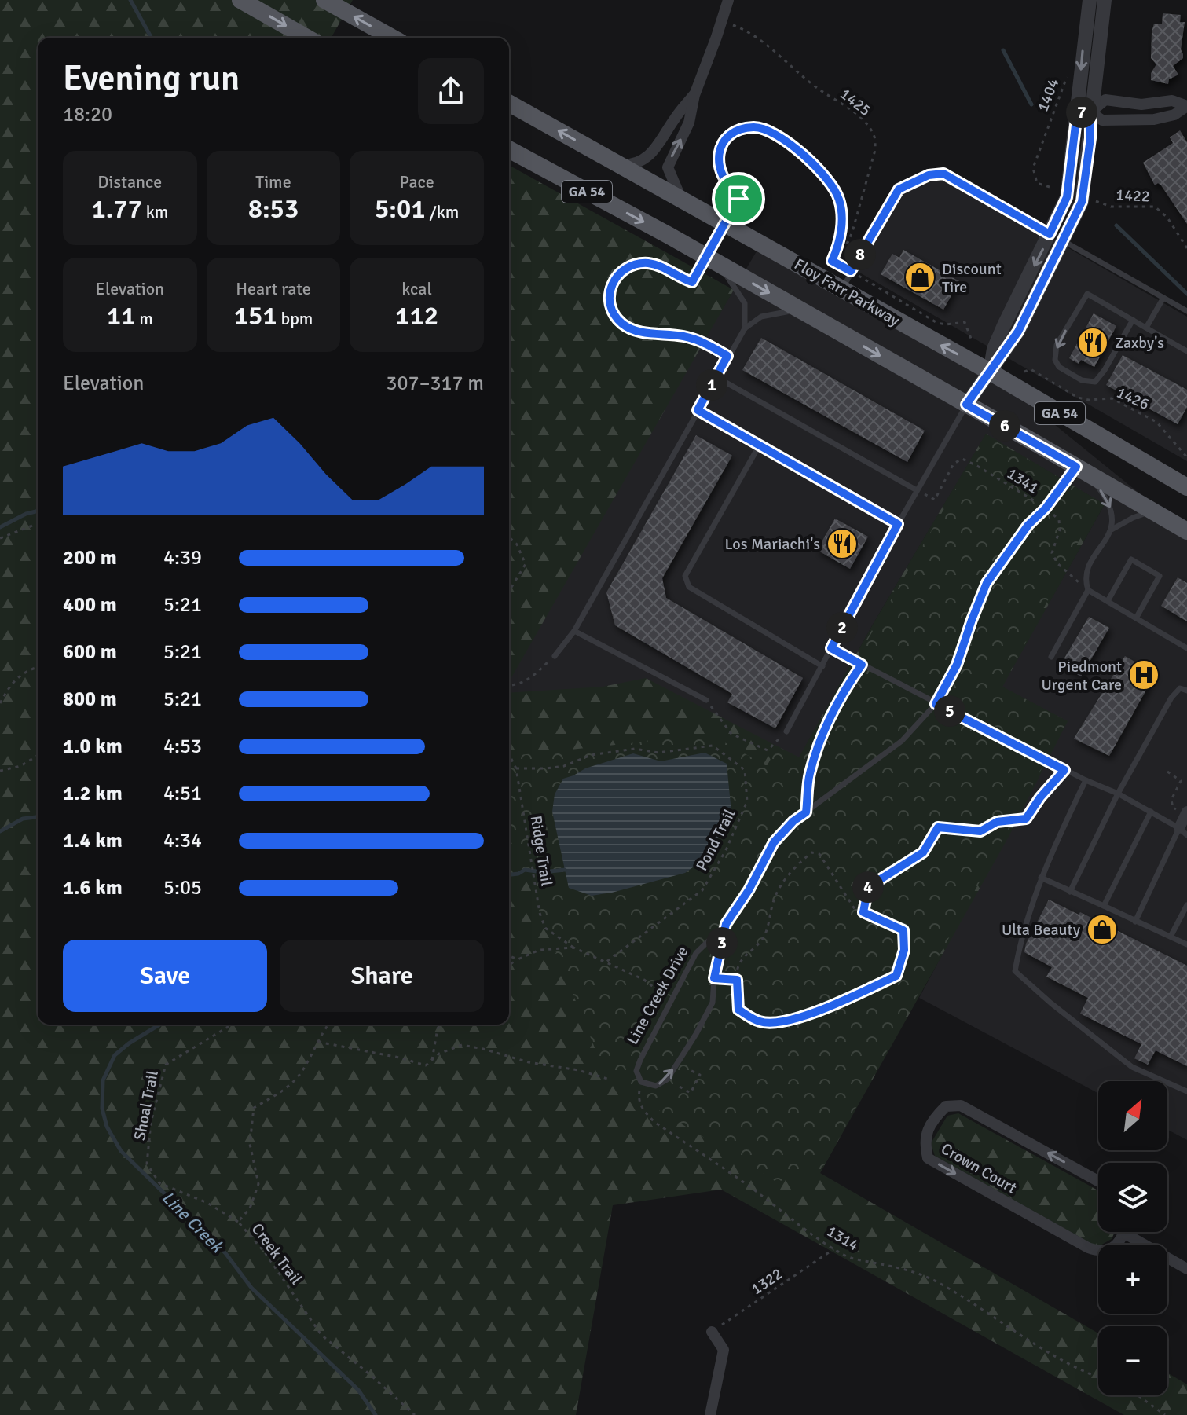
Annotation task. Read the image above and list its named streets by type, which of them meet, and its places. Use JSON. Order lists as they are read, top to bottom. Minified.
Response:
{"streets":{"main road":["GA 54","Floy Farr Parkway"],"street":["Line Creek Drive","Crown Court"],"path":["1404","1425","1422","1426","1341","Pond Trail","Ridge Trail","Shoal Trail","1314","Creek Trail","1322"]},"crossings":[["GA 54","Line Creek Drive"],["1341","Line Creek Drive"],["Pond Trail","Ridge Trail"],["Line Creek Drive","1314"],["Shoal Trail","Creek Trail"],["1314","1322"]],"water":["Line Creek"],"places":{"shop":["Discount Tire","Ulta Beauty"],"restaurant":["Zaxby's","Los Mariachi's"],"hospital":["Piedmont Urgent Care"]},"north":"top right","page":{"heading":["Evening run","18:20"],"pins":["7","8","1","6","2","5","4","3"],"stats":[["Distance","1.77 km"],["Time","8:53"],["Pace","5:01 /km"],["Elevation","11 m"],["Heart rate","151 bpm"],["kcal","112"]],"chart":["Elevation","307–317 m"],"list":[{"name":"200 m","note":"4:39"},{"name":"400 m","note":"5:21"},{"name":"600 m","note":"5:21"},{"name":"800 m","note":"5:21"},{"name":"1.0 km","note":"4:53"},{"name":"1.2 km","note":"4:51"},{"name":"1.4 km","note":"4:34"},{"name":"1.6 km","note":"5:05"}],"buttons":["Save","Share"],"map_buttons":["+","−"]}}
